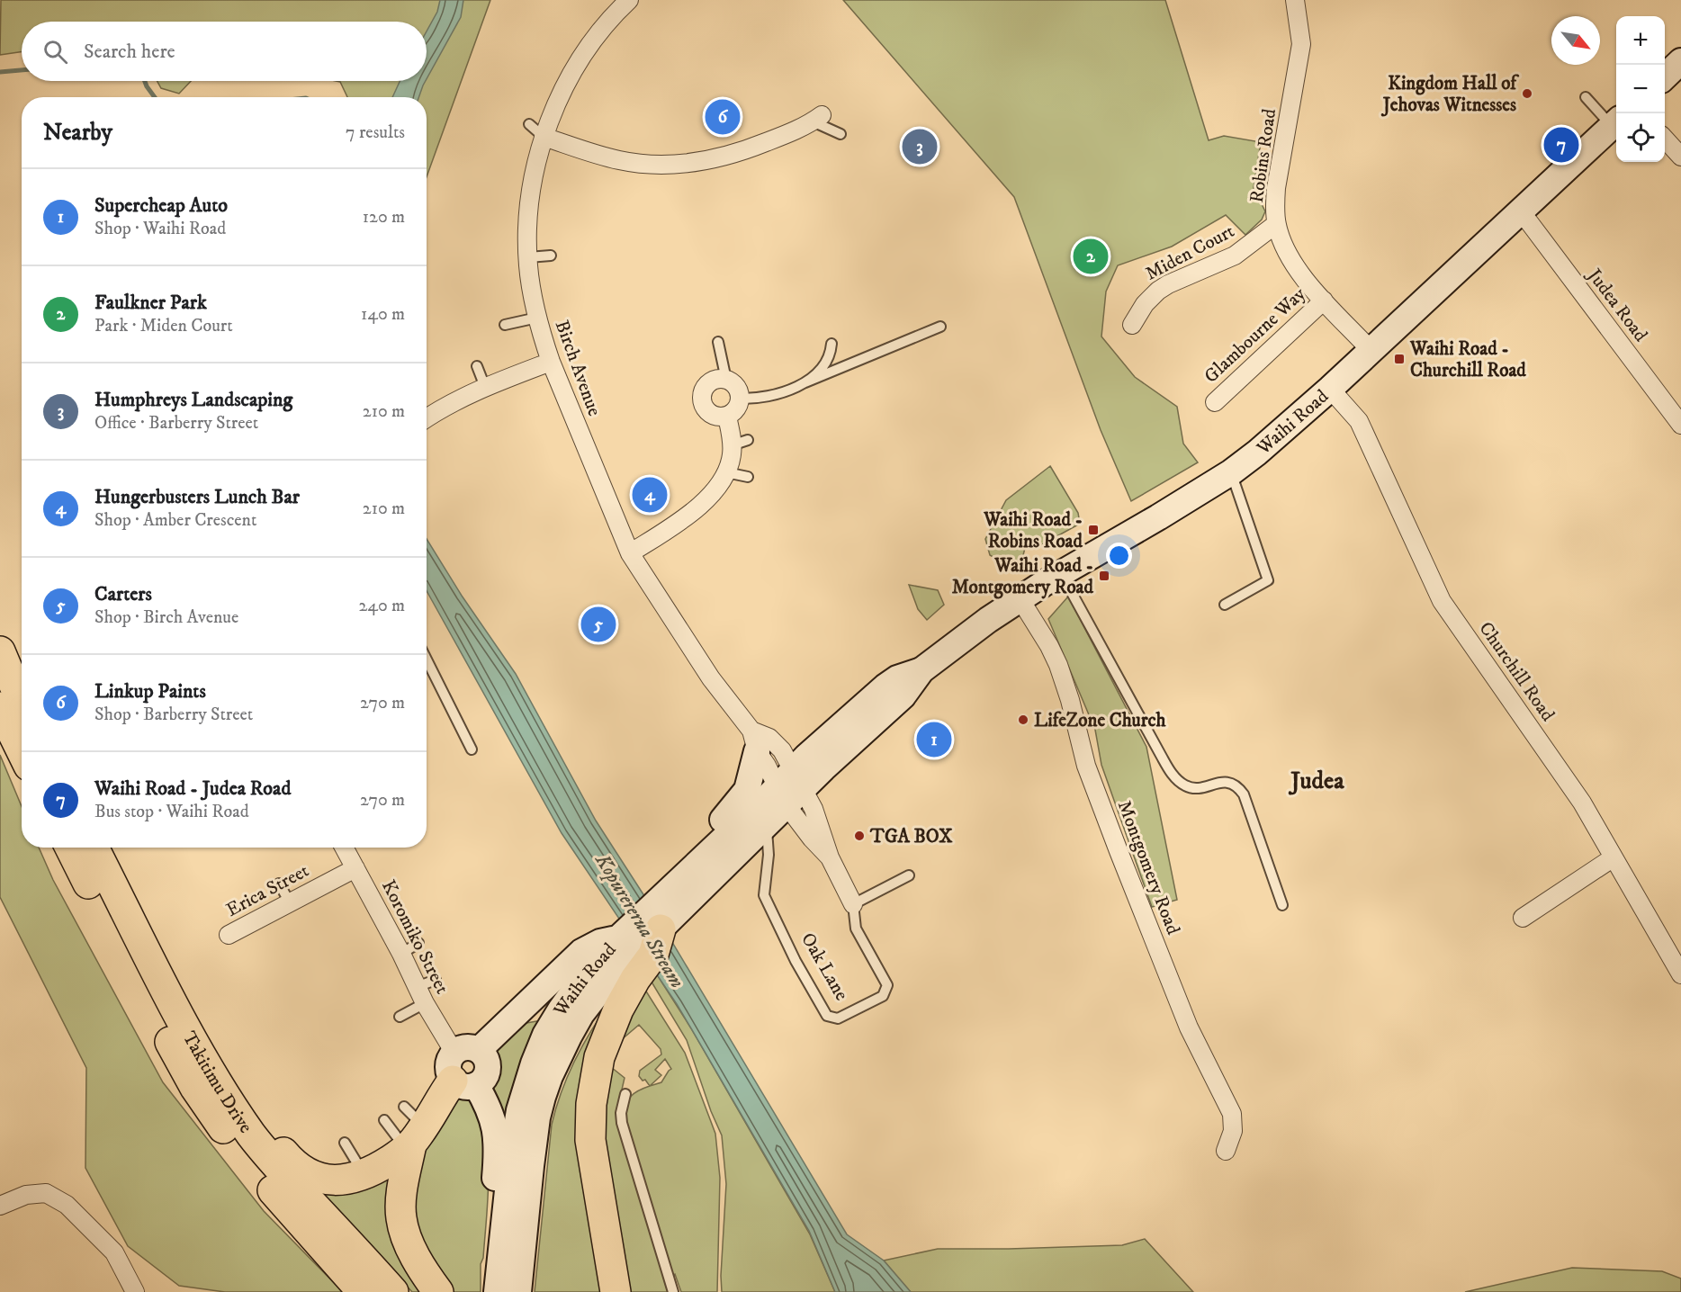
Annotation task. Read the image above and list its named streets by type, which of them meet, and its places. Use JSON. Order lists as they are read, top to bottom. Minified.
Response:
{"streets":{"highway":["Takitimu Drive"],"main road":["Waihi Road"],"street":["Robins Road","Miden Court","Judea Road","Glambourne Way","Birch Avenue","Churchill Road","Montgomery Road","Erica Street","Koromiko Street","Oak Lane"]},"crossings":[["Robins Road","Miden Court"],["Robins Road","Glambourne Way"],["Robins Road","Waihi Road"],["Judea Road","Waihi Road"],["Birch Avenue","Waihi Road"],["Birch Avenue","Oak Lane"],["Waihi Road","Churchill Road"],["Waihi Road","Montgomery Road"],["Waihi Road","Oak Lane"],["Erica Street","Koromiko Street"]],"districts":["Judea"],"water":["Kopurererua Stream"],"places":{"other":["Kingdom Hall of Jehovas Witnesses","LifeZone Church","TGA BOX"],"transit":["Waihi Road - Churchill Road","Waihi Road - Robins Road","Waihi Road - Montgomery Road"]},"north":"bottom right","page":{"map_buttons":["+","−"],"search":"Search here","pins":["6","7","3","2","4","5","1"],"heading":["Nearby","7 results"],"list":[{"mark":"1","name":"Supercheap Auto","note":"Shop · Waihi Road","value":"120 m"},{"mark":"2","name":"Faulkner Park","note":"Park · Miden Court","value":"140 m"},{"mark":"3","name":"Humphreys Landscaping","note":"Office · Barberry Street","value":"210 m"},{"mark":"4","name":"Hungerbusters Lunch Bar","note":"Shop · Amber Crescent","value":"210 m"},{"mark":"5","name":"Carters","note":"Shop · Birch Avenue","value":"240 m"},{"mark":"6","name":"Linkup Paints","note":"Shop · Barberry Street","value":"270 m"},{"mark":"7","name":"Waihi Road - Judea Road","note":"Bus stop · Waihi Road","value":"270 m"}]}}
